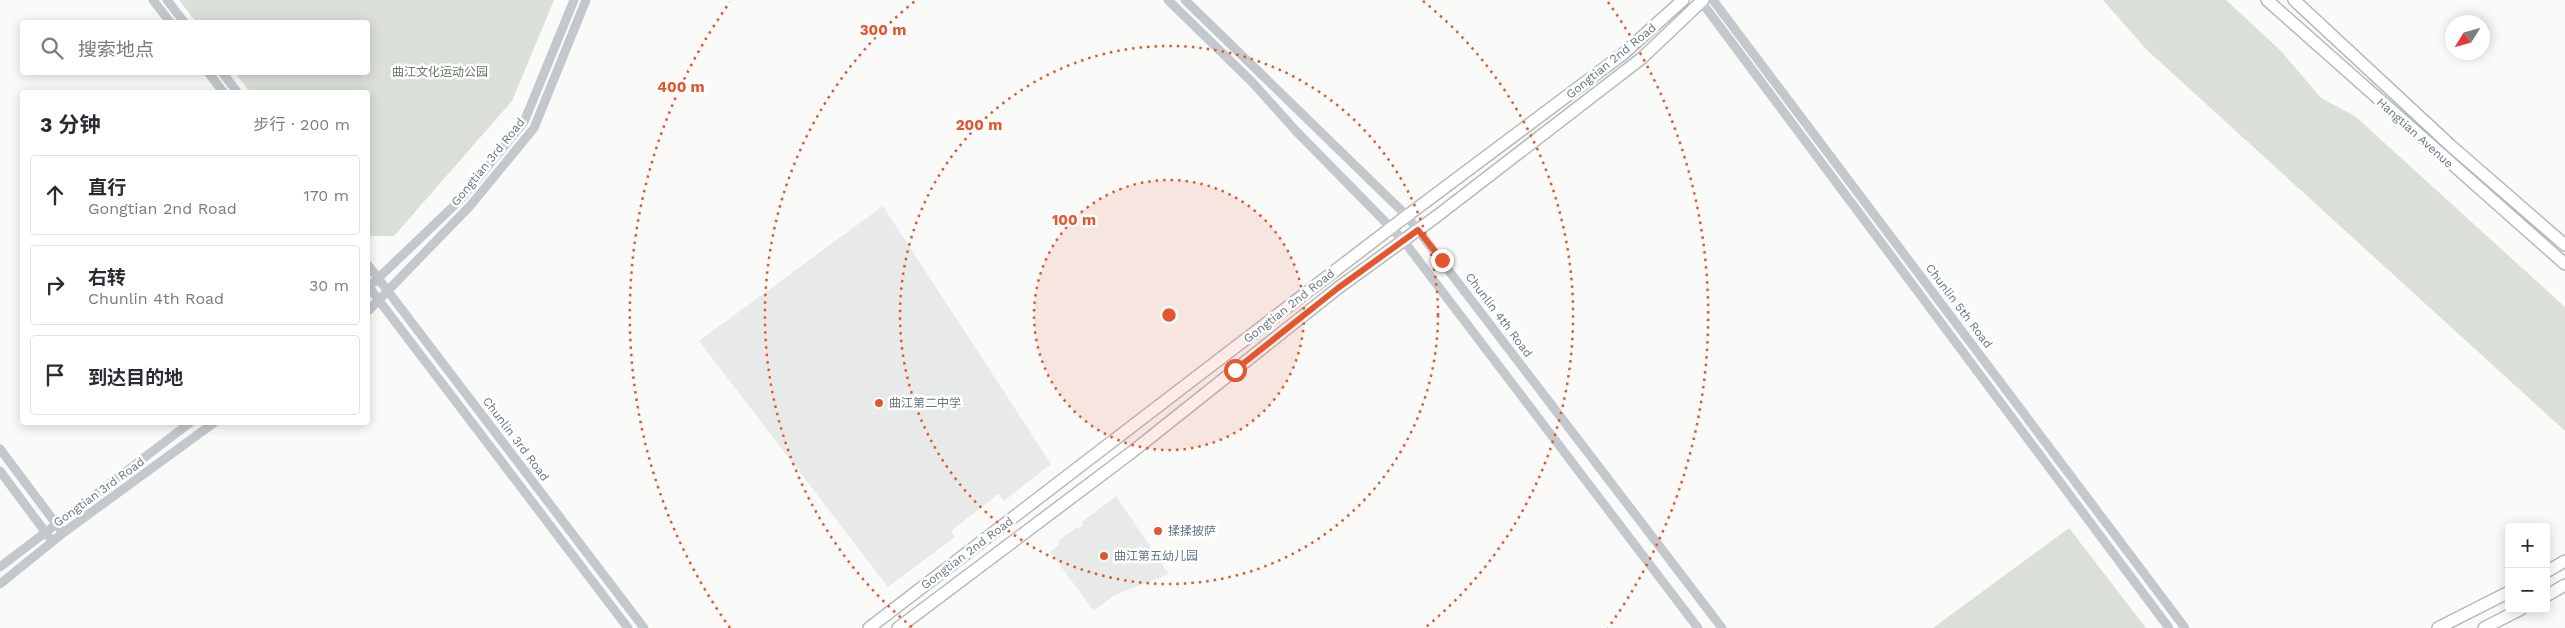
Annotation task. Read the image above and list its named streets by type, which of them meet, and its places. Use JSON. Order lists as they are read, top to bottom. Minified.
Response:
{"streets":{"main road":["Gongtian 2nd Road","Hangtian Avenue"],"street":["Gongtian 3rd Road","Chunlin 5th Road","Chunlin 4th Road","Chunlin 3rd Road"]},"crossings":[["Gongtian 2nd Road","Chunlin 5th Road"],["Gongtian 2nd Road","Chunlin 4th Road"],["Gongtian 3rd Road","Chunlin 3rd Road"]],"parks":["曲江文化运动公园"],"places":["曲江第二中学","揉揉披萨","曲江第五幼儿园"],"north":"bottom left","page":{"search":"搜索地点","heading":["3 分钟","步行 · 200 m"],"list":[["直行","Gongtian 2nd Road","170 m"],["右转","Chunlin 4th Road","30 m"],"到达目的地"],"map_buttons":["+","−"]},"rings":["300 m","400 m","200 m","100 m"]}
